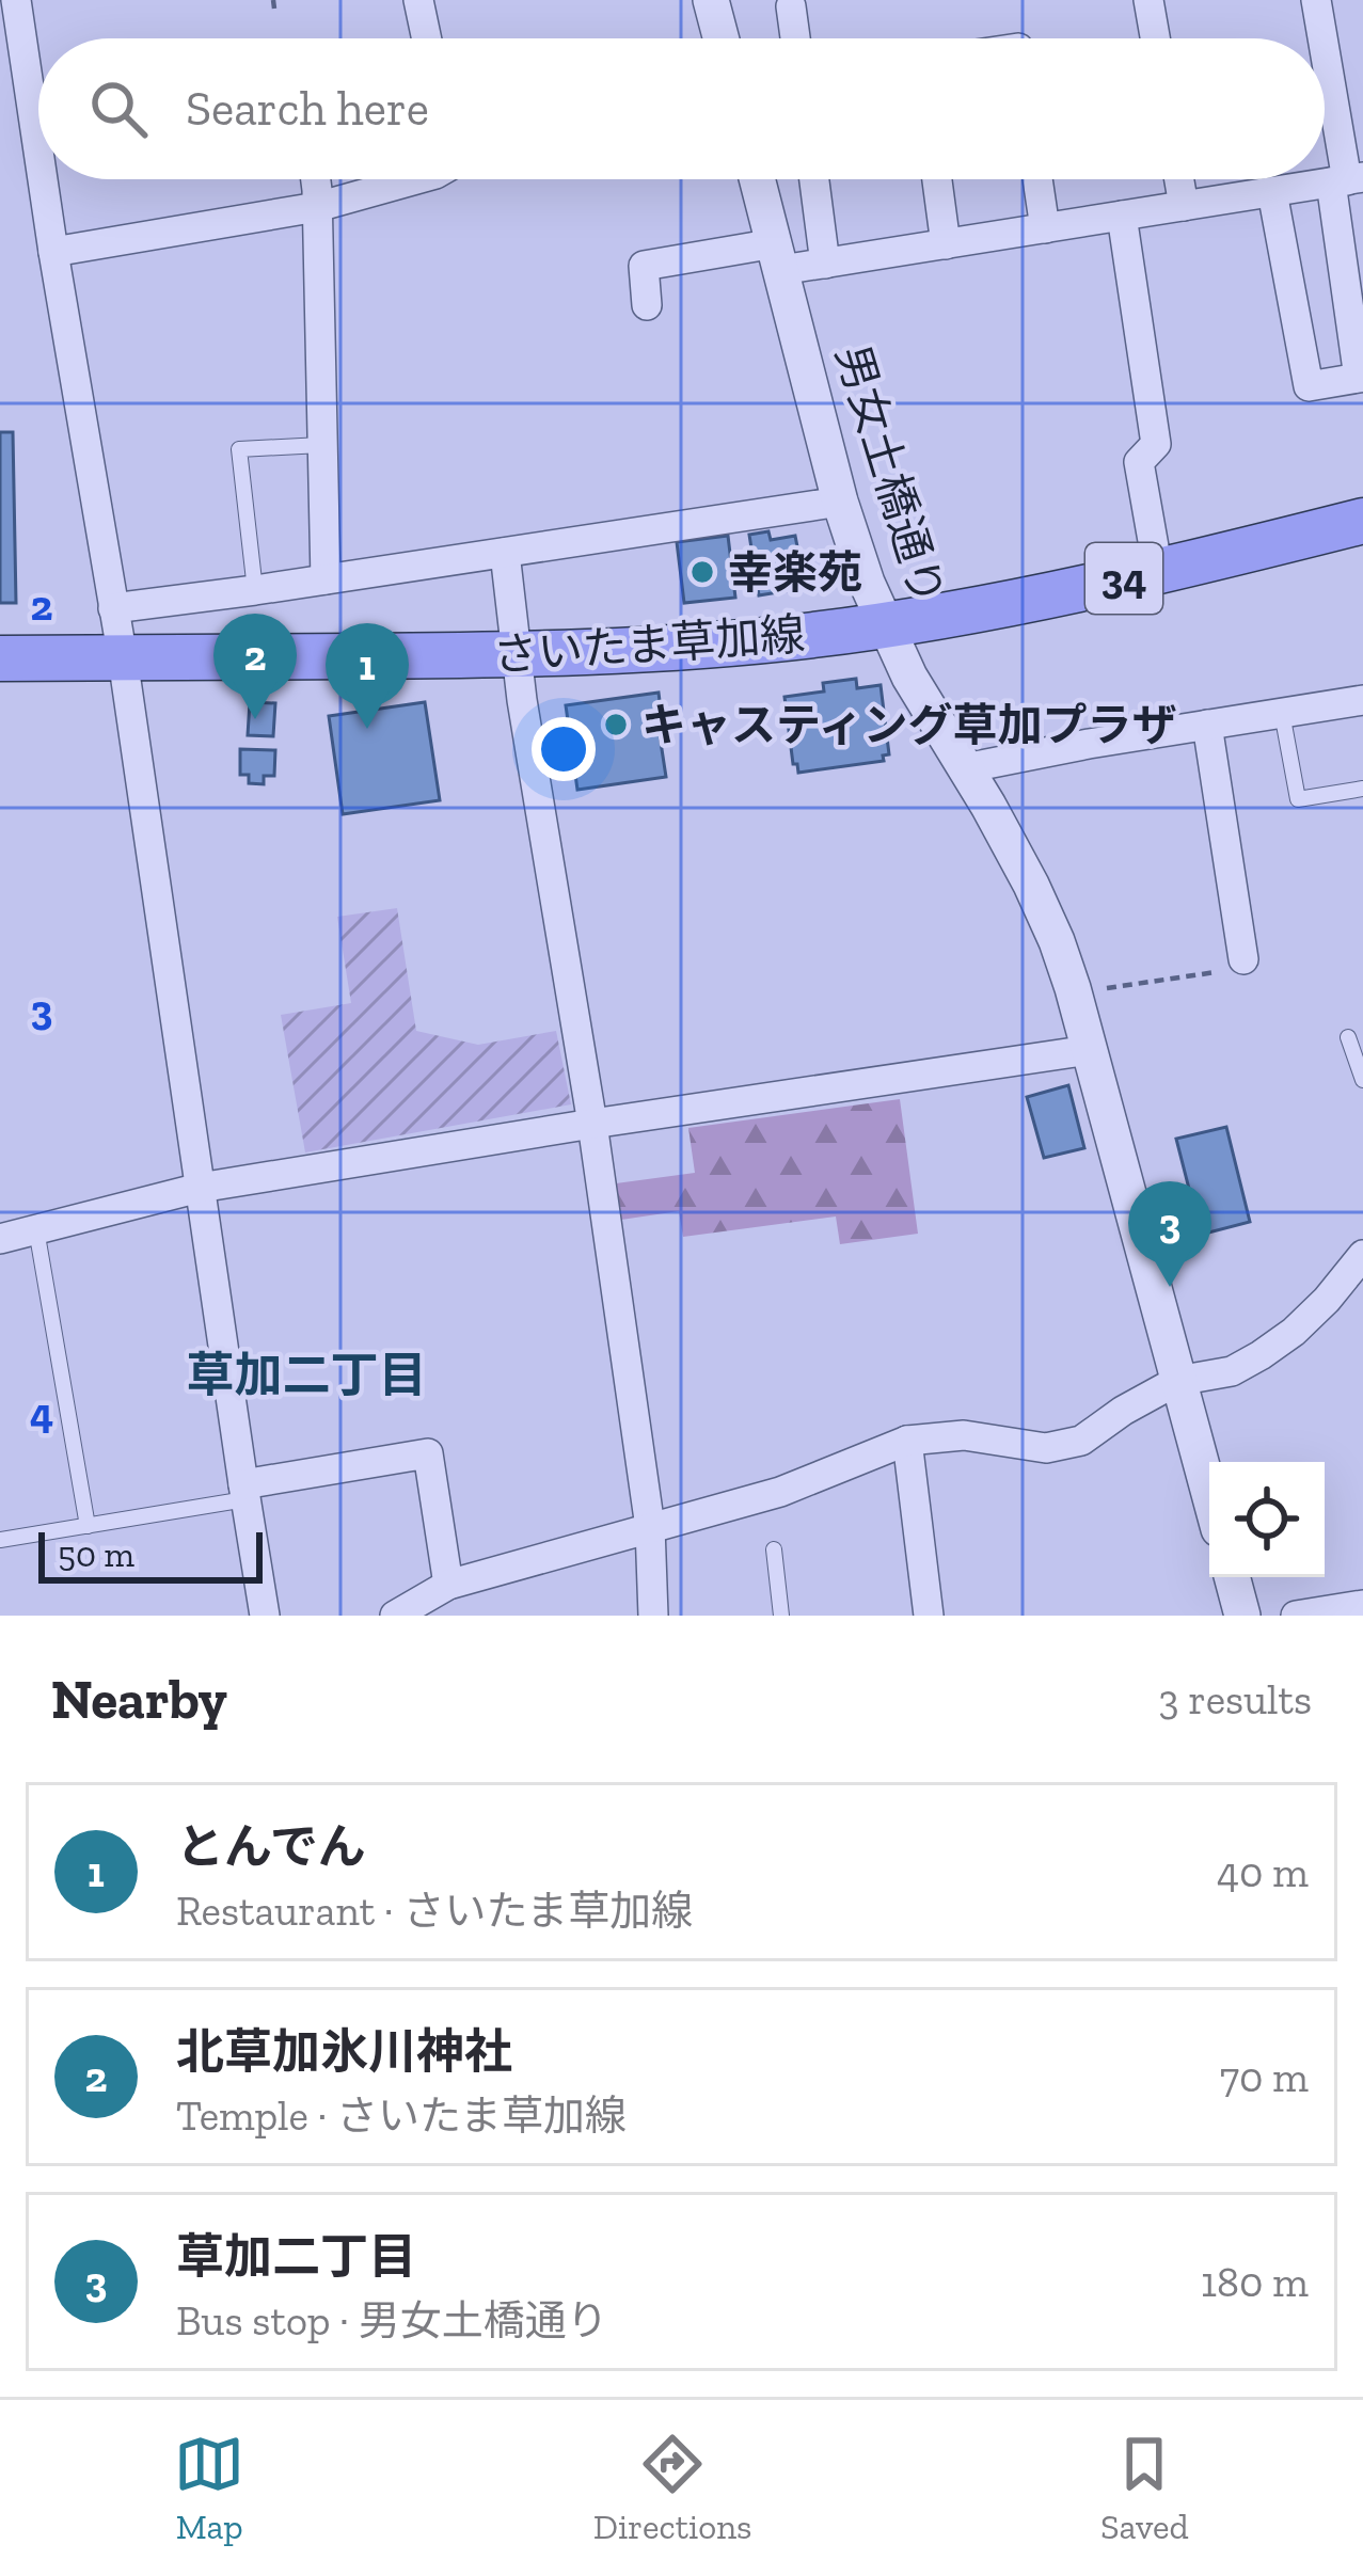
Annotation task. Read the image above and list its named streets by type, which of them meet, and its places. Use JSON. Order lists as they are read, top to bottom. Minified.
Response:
{"streets":{"main road":["34","さいたま草加線"],"street":["男女土橋通り"]},"crossings":[["男女土橋通り","さいたま草加線"]],"districts":["草加二丁目"],"places":["幸楽苑","キャスティング草加プラザ"],"scale_bar":"50 m","page":{"search":"Search here","pins":["2","1","3"],"scale":"50 m","heading":["Nearby","3 results"],"list":[{"mark":"1","name":"とんでん","note":"Restaurant · さいたま草加線","value":"40 m"},{"mark":"2","name":"北草加氷川神社","note":"Temple · さいたま草加線","value":"70 m"},{"mark":"3","name":"草加二丁目","note":"Bus stop · 男女土橋通り","value":"180 m"}],"nav":["Map","Directions","Saved"]},"grid":{"rows":["2","3","4"]}}
